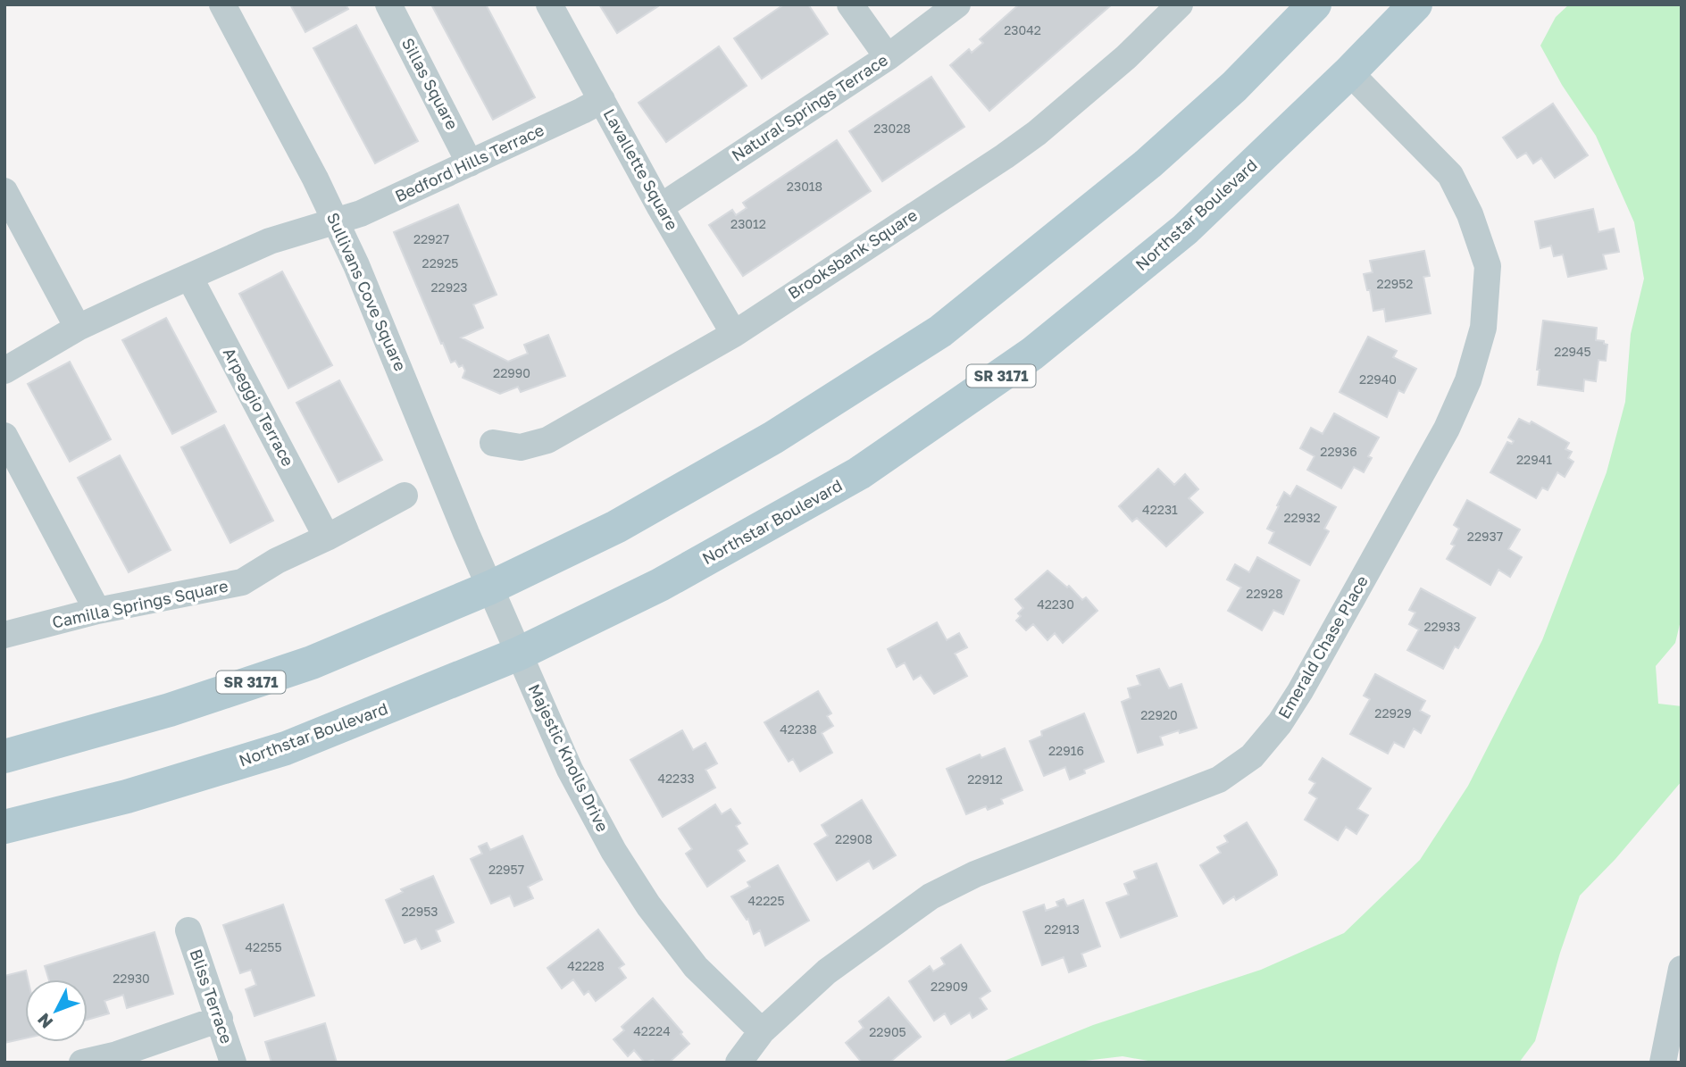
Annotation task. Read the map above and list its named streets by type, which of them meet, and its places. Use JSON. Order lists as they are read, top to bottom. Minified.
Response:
{"streets":{"main road":["Northstar Boulevard","SR 3171"],"street":["Sillas Square","Natural Springs Terrace","Bedford Hills Terrace","Lavallette Square","Brooksbank Square","Sullivans Cove Square","Arpeggio Terrace","Camilla Springs Square","Emerald Chase Place","Majestic Knolls Drive","Bliss Terrace"]},"crossings":[["Sillas Square","Bedford Hills Terrace"],["Natural Springs Terrace","Lavallette Square"],["Bedford Hills Terrace","Lavallette Square"],["Bedford Hills Terrace","Sullivans Cove Square"],["Lavallette Square","Brooksbank Square"],["Northstar Boulevard","Emerald Chase Place"],["Northstar Boulevard","Majestic Knolls Drive"],["Sullivans Cove Square","SR 3171"],["Sullivans Cove Square","Majestic Knolls Drive"],["SR 3171","Majestic Knolls Drive"],["Arpeggio Terrace","Camilla Springs Square"],["Emerald Chase Place","Majestic Knolls Drive"]],"house_numbers":["23042","23028","23018","23012","22927","22925","22952","22923","22945","22990","22940","22936","22941","42231","22932","22937","22928","42230","22933","22929","22920","42238","22916","42233","22912","22908","22957","42225","22953","22913","42255","42228","22930","22909","42224","22905"],"north":"bottom left"}
